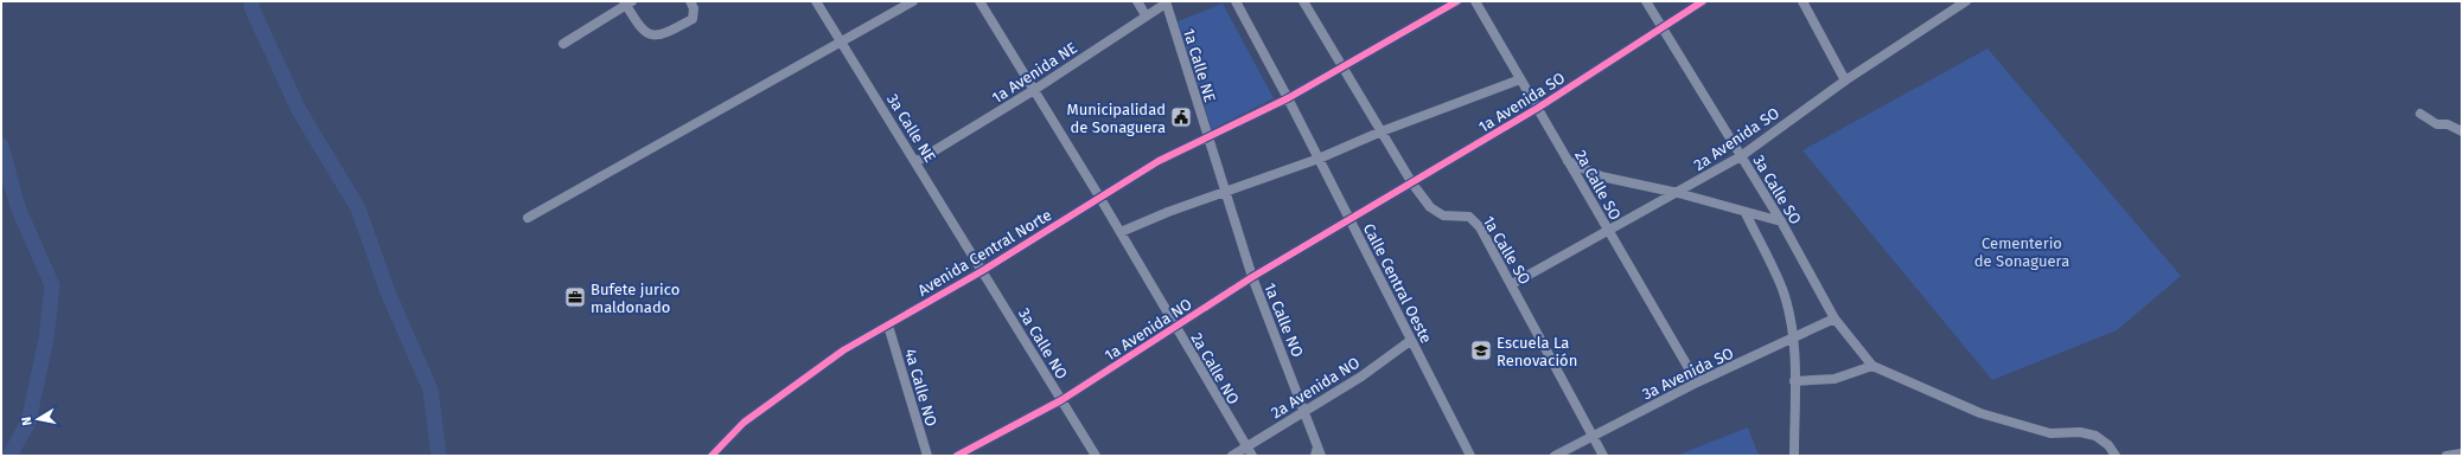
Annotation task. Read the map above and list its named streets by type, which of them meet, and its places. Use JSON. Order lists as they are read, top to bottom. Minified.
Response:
{"streets":{"street":["1a Calle NE","1a Avenida NE","1a Avenida SO","3a Calle NE","2a Avenida SO","2a Calle SO","3a Calle SO","1a Calle SO","Avenida Central Norte","Calle Central Oeste","1a Calle NO","1a Avenida NO","3a Calle NO","2a Calle NO","3a Avenida SO","4a Calle NO","2a Avenida NO"]},"crossings":[["1a Calle NE","1a Avenida NE"],["1a Calle NE","Avenida Central Norte"],["1a Calle NE","1a Calle NO"],["1a Avenida NE","3a Calle NE"],["1a Avenida NE","2a Calle NO"],["1a Avenida SO","2a Calle SO"],["1a Avenida SO","3a Calle SO"],["1a Avenida SO","1a Calle SO"],["1a Avenida SO","Calle Central Oeste"],["1a Avenida SO","1a Avenida NO"],["3a Calle NE","Avenida Central Norte"],["3a Calle NE","3a Calle NO"],["2a Avenida SO","2a Calle SO"],["2a Avenida SO","3a Calle SO"],["2a Avenida SO","1a Calle SO"],["2a Calle SO","3a Avenida SO"],["3a Calle SO","3a Avenida SO"],["1a Calle SO","Avenida Central Norte"],["1a Calle SO","3a Avenida SO"],["Avenida Central Norte","Calle Central Oeste"],["Avenida Central Norte","1a Calle NO"],["Avenida Central Norte","3a Calle NO"],["Avenida Central Norte","2a Calle NO"],["Avenida Central Norte","4a Calle NO"],["Calle Central Oeste","1a Avenida NO"],["Calle Central Oeste","2a Avenida NO"],["1a Calle NO","1a Avenida NO"],["1a Calle NO","2a Avenida NO"],["1a Avenida NO","3a Calle NO"],["1a Avenida NO","2a Calle NO"],["2a Calle NO","2a Avenida NO"]],"parks":["Cementerio de Sonaguera"],"places":{"public building":["Municipalidad de Sonaguera"],"office":["Bufete jurico maldonado"],"school or university":["Escuela La Renovación"]},"north":"left"}
